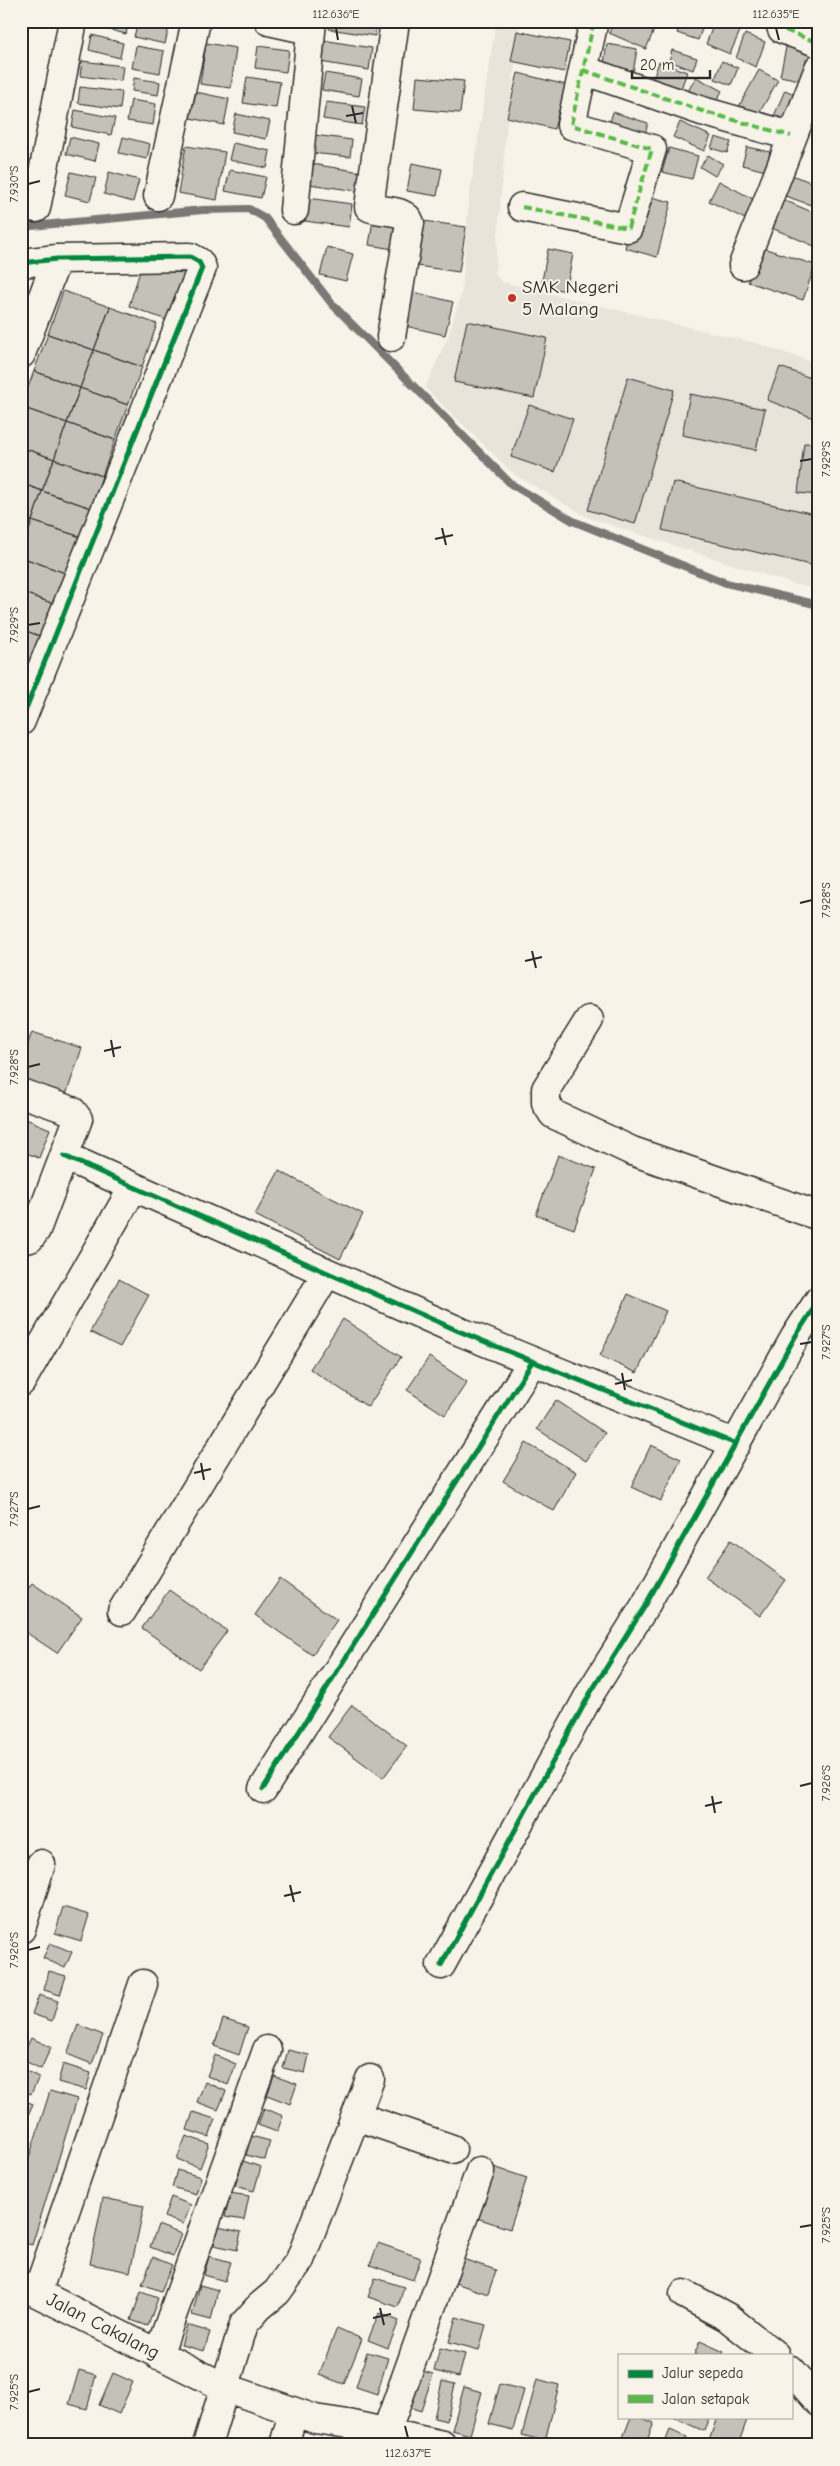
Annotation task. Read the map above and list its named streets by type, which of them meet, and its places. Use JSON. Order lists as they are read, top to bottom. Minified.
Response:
{"streets":{"street":["Jalan Cakalang"]},"places":["SMK Negeri 5 Malang"],"legend":["Jalur sepeda","Jalan setapak"],"scale_bar":"20 m","coordinates":["112.636°E","112.635°E","7.930°S","7.929°S","7.928°S","7.927°S","7.926°S","7.925°S","112.637°E"]}
